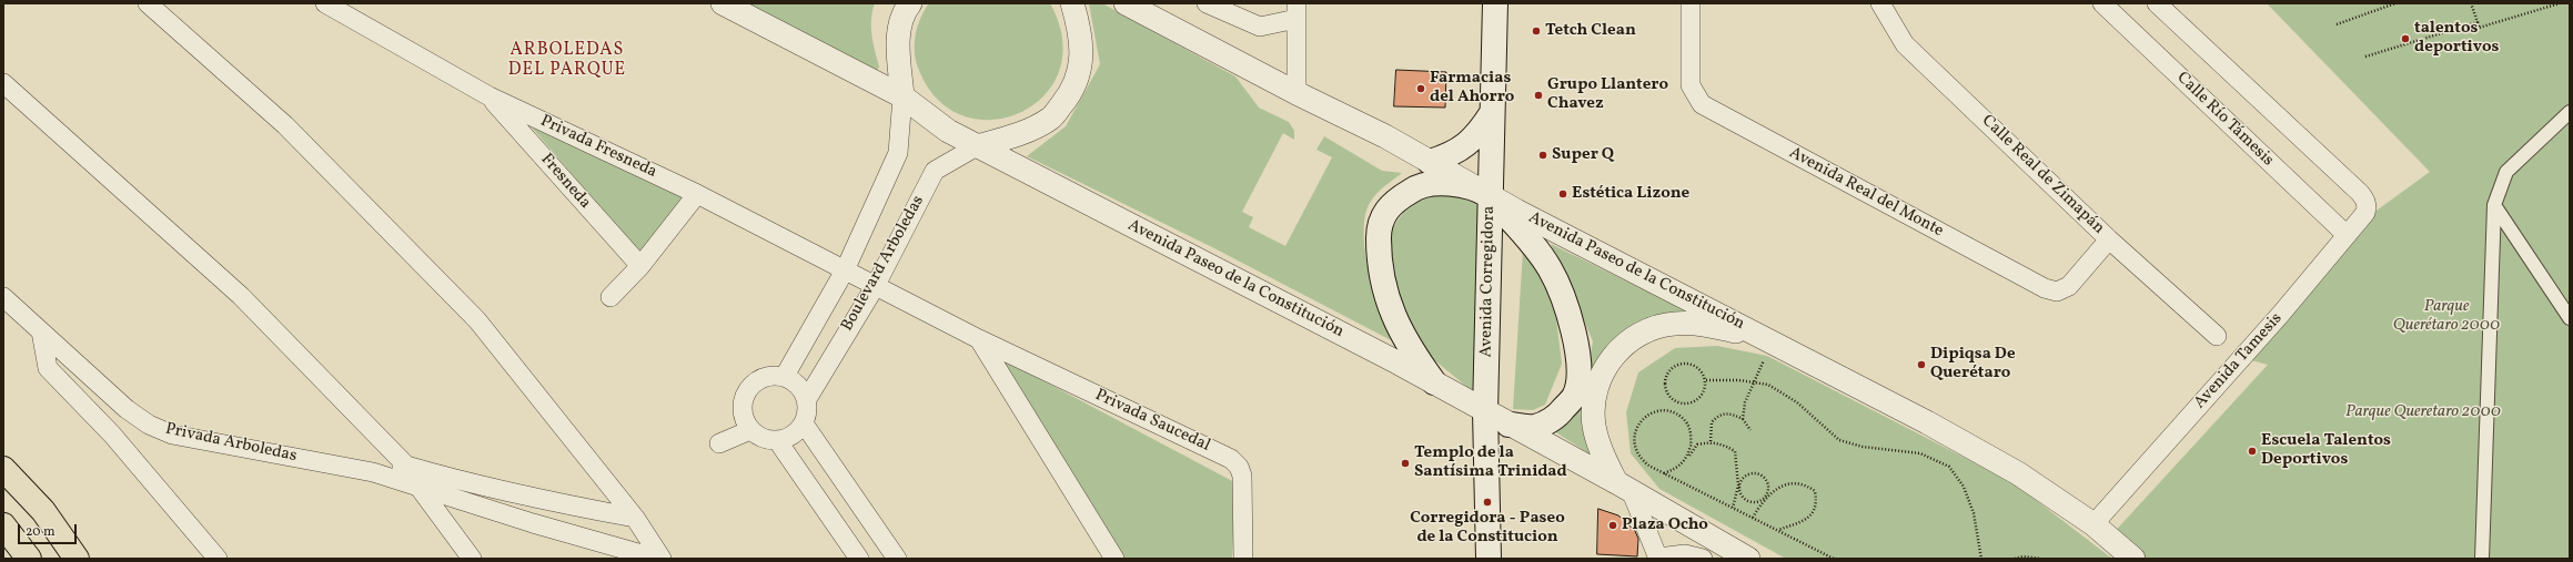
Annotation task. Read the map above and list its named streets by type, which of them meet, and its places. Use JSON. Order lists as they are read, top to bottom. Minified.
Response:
{"streets":{"main road":["Avenida Corregidora"],"street":["Calle Río Támesis","Privada Fresneda","Calle Real de Zimapán","Fresneda","Avenida Real del Monte","Boulevard Arboledas","Avenida Paseo de la Constitución","Avenida Tamesis","Privada Saucedal","Privada Arboledas"]},"crossings":[["Calle Río Támesis","Avenida Tamesis"],["Privada Fresneda","Fresneda"],["Privada Fresneda","Boulevard Arboledas"],["Privada Fresneda","Privada Saucedal"],["Calle Real de Zimapán","Avenida Real del Monte"],["Boulevard Arboledas","Avenida Paseo de la Constitución"],["Boulevard Arboledas","Privada Saucedal"],["Avenida Paseo de la Constitución","Avenida Corregidora"],["Avenida Paseo de la Constitución","Avenida Tamesis"]],"districts":["ARBOLEDAS DEL PARQUE"],"parks":["Parque Querétaro 2000","Parque Queretaro 2000"],"places":["Tetch Clean","talentos deportivos","Farmacias del Ahorro","Grupo Llantero Chavez","Super Q","Estética Lizone","Dipiqsa De Querétaro","Escuela Talentos Deportivos","Templo de la Santísima Trinidad","Corregidora - Paseo de la Constitucion","Plaza Ocho"],"scale_bar":"20 m"}
